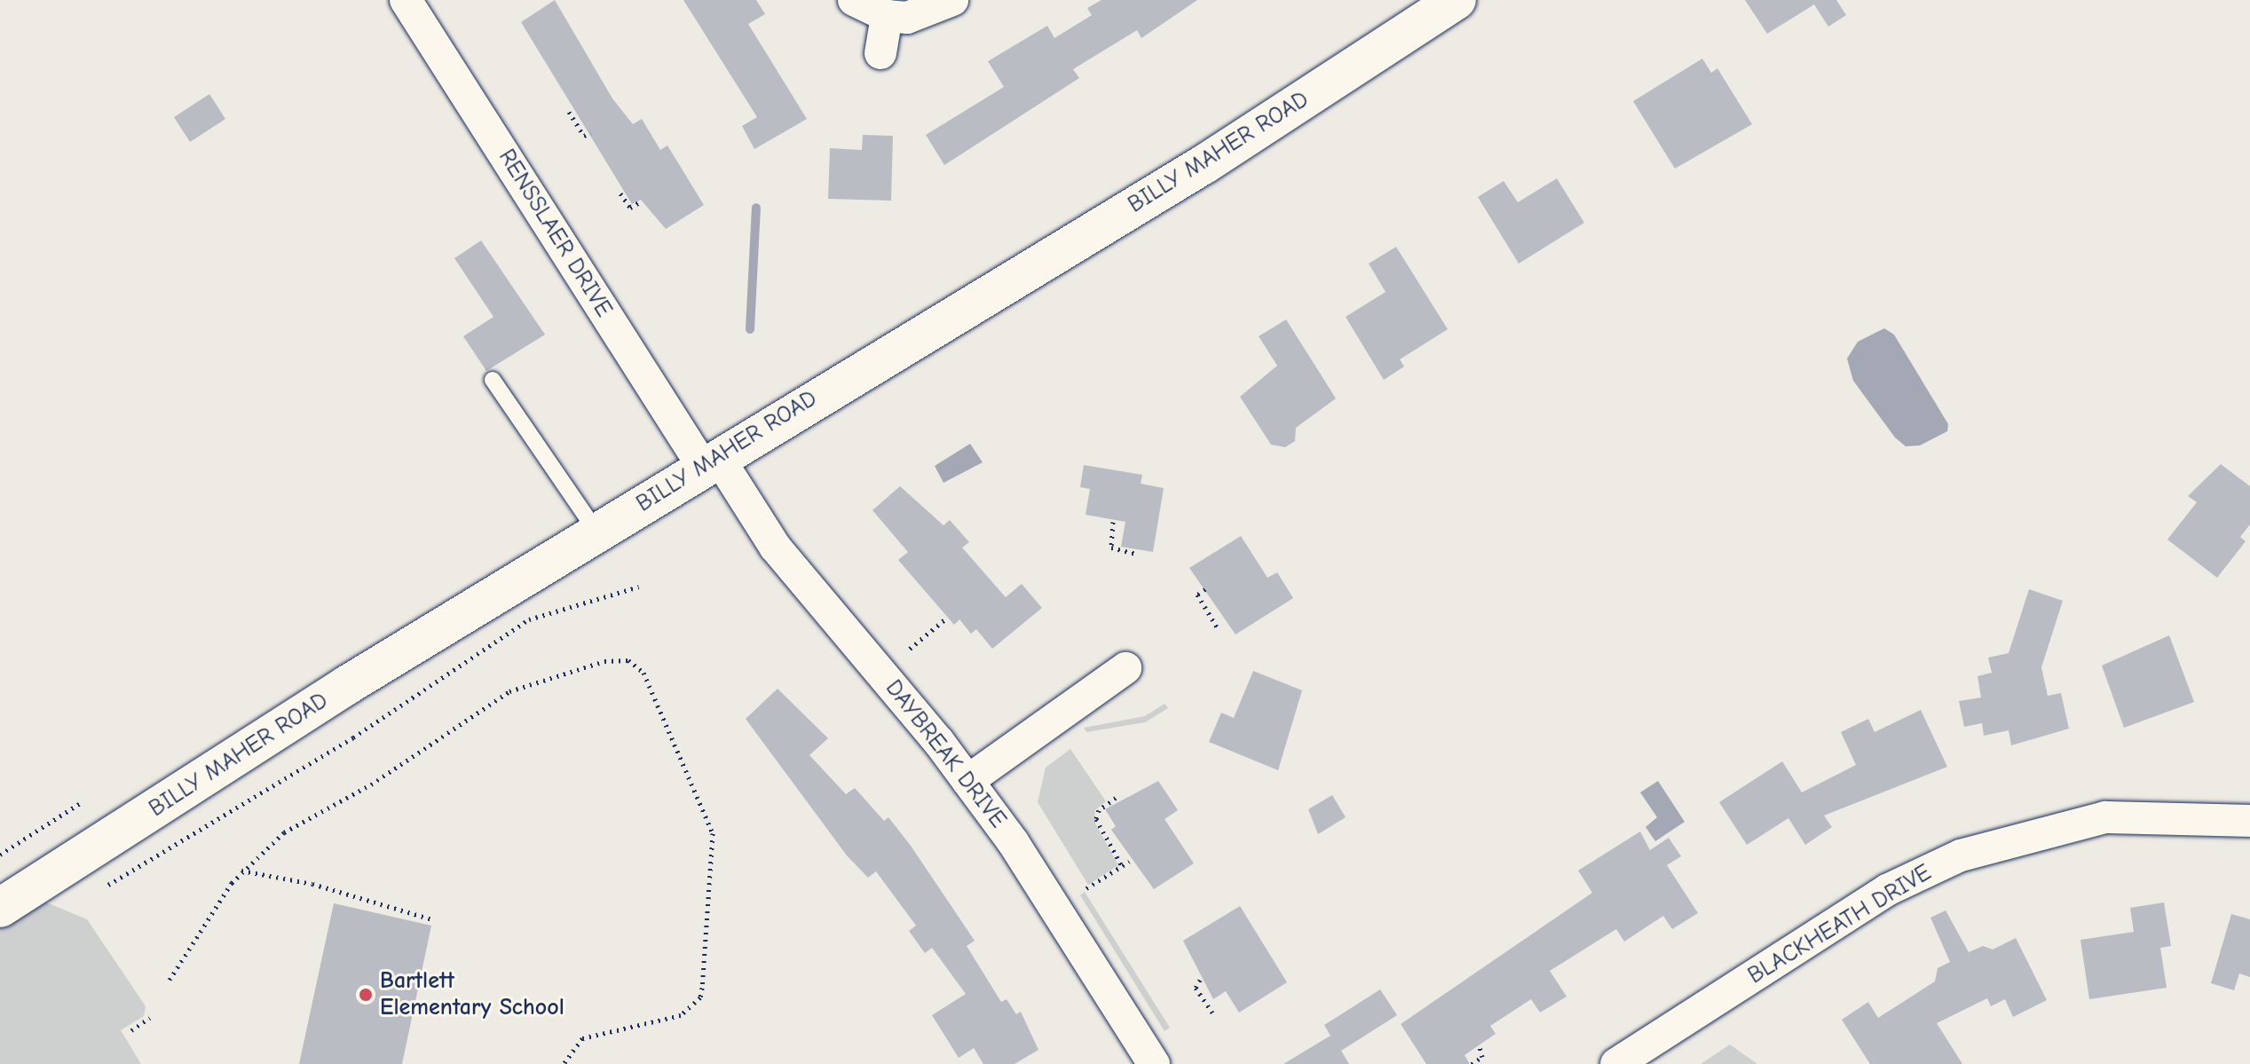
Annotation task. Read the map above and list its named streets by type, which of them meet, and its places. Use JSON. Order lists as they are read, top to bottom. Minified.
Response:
{"streets":{"main road":["BILLY MAHER ROAD"],"street":["RENSSLAER DRIVE","DAYBREAK DRIVE","BLACKHEATH DRIVE"]},"crossings":[["BILLY MAHER ROAD","RENSSLAER DRIVE"],["BILLY MAHER ROAD","DAYBREAK DRIVE"],["RENSSLAER DRIVE","DAYBREAK DRIVE"]],"places":["Bartlett Elementary School"]}
